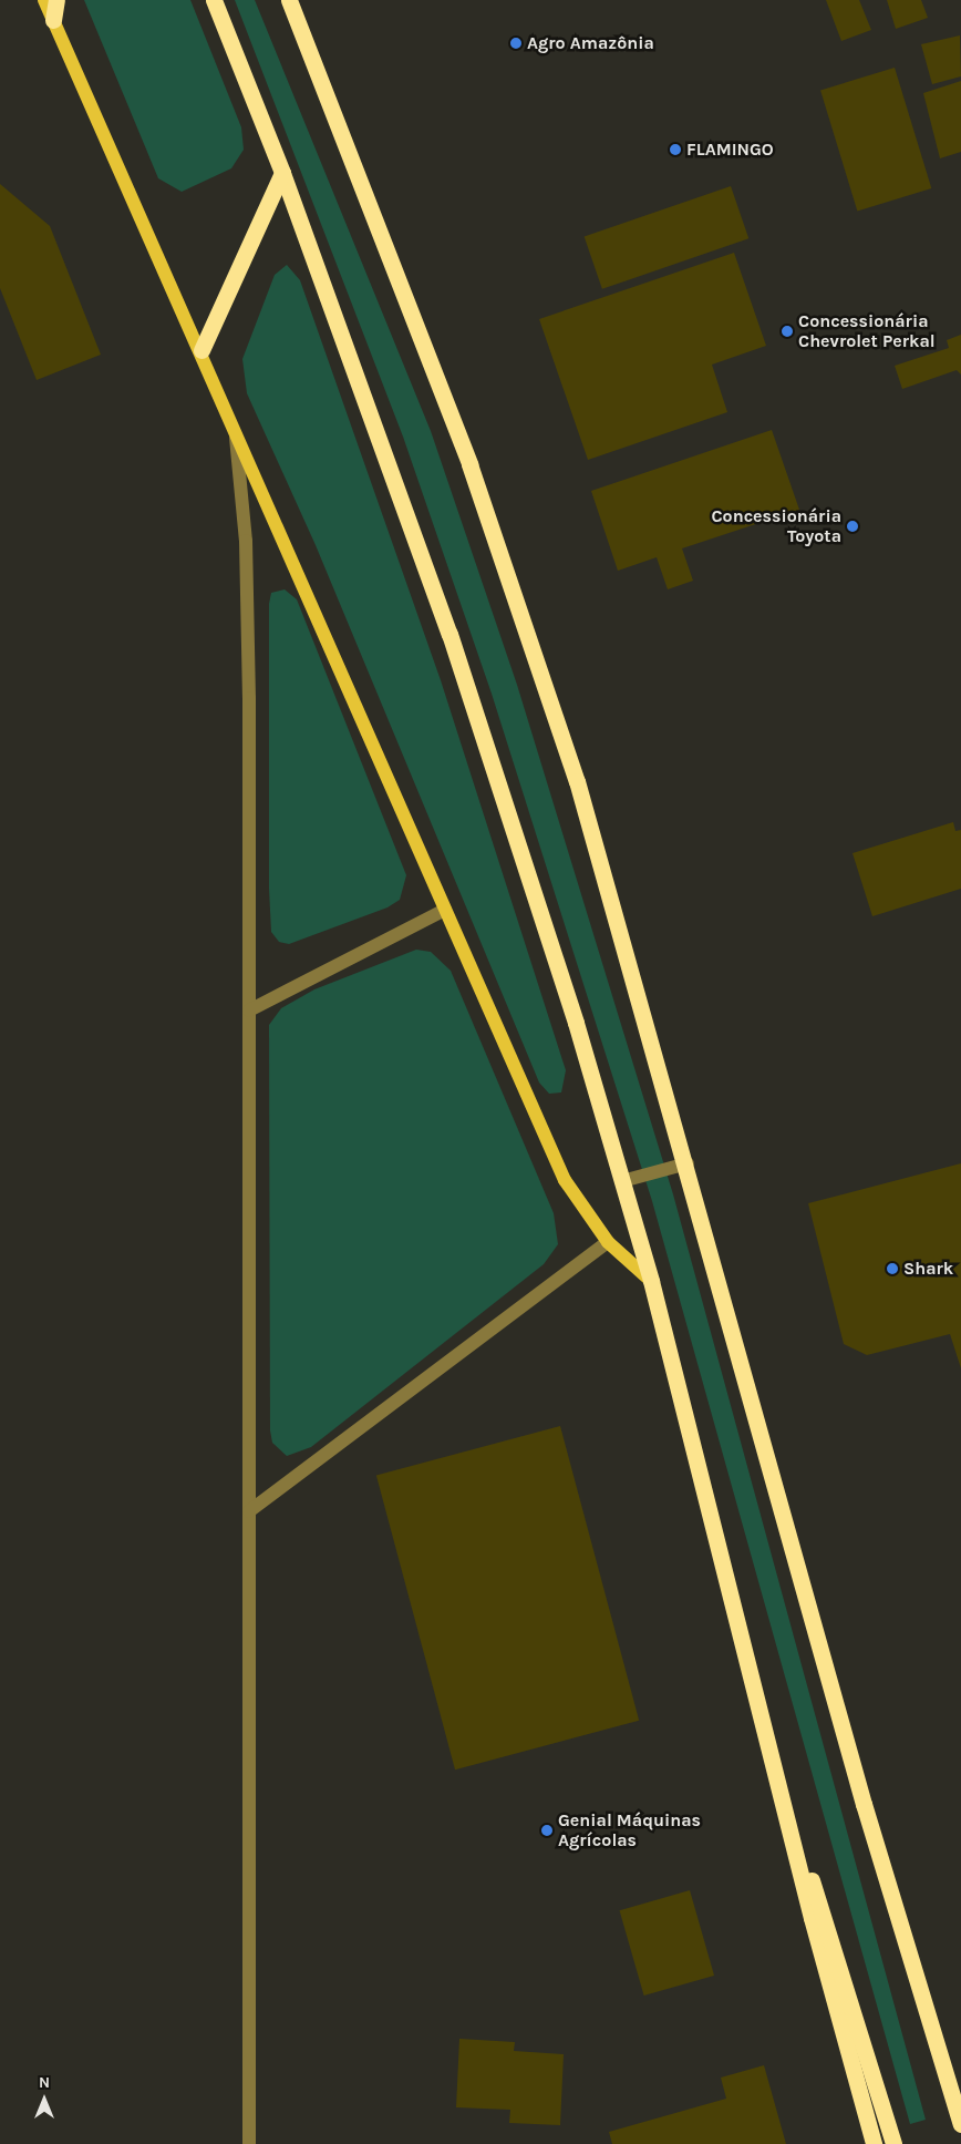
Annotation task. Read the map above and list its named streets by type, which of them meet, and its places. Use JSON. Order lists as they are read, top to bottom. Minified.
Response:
{"places":["Agro Amazônia","FLAMINGO","Concessionária Chevrolet Perkal","Concessionária Toyota","Shark","Genial Máquinas Agrícolas"],"north":"top"}
